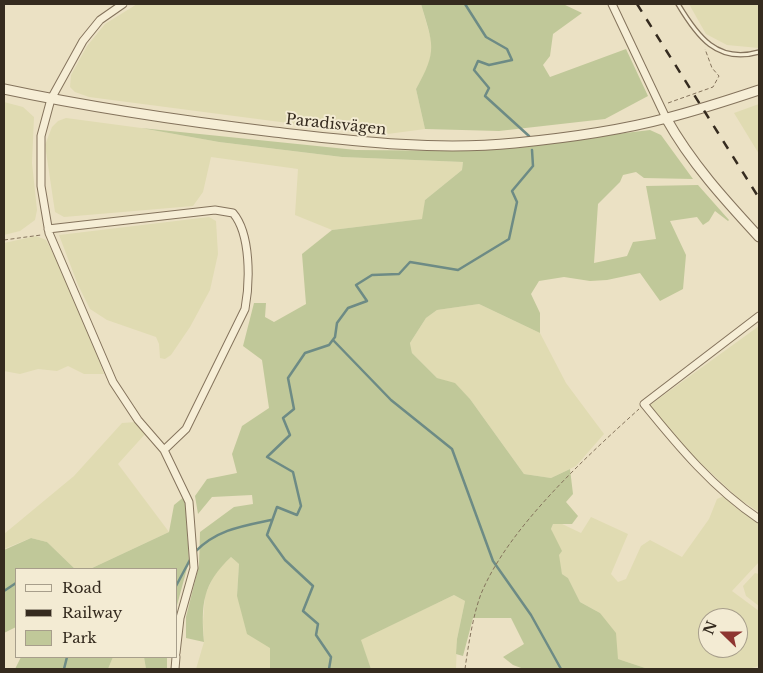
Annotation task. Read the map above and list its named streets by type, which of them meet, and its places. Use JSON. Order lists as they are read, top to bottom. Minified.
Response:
{"streets":{"street":["Paradisvägen"]},"legend":["Road","Railway","Park"],"north":"left"}
